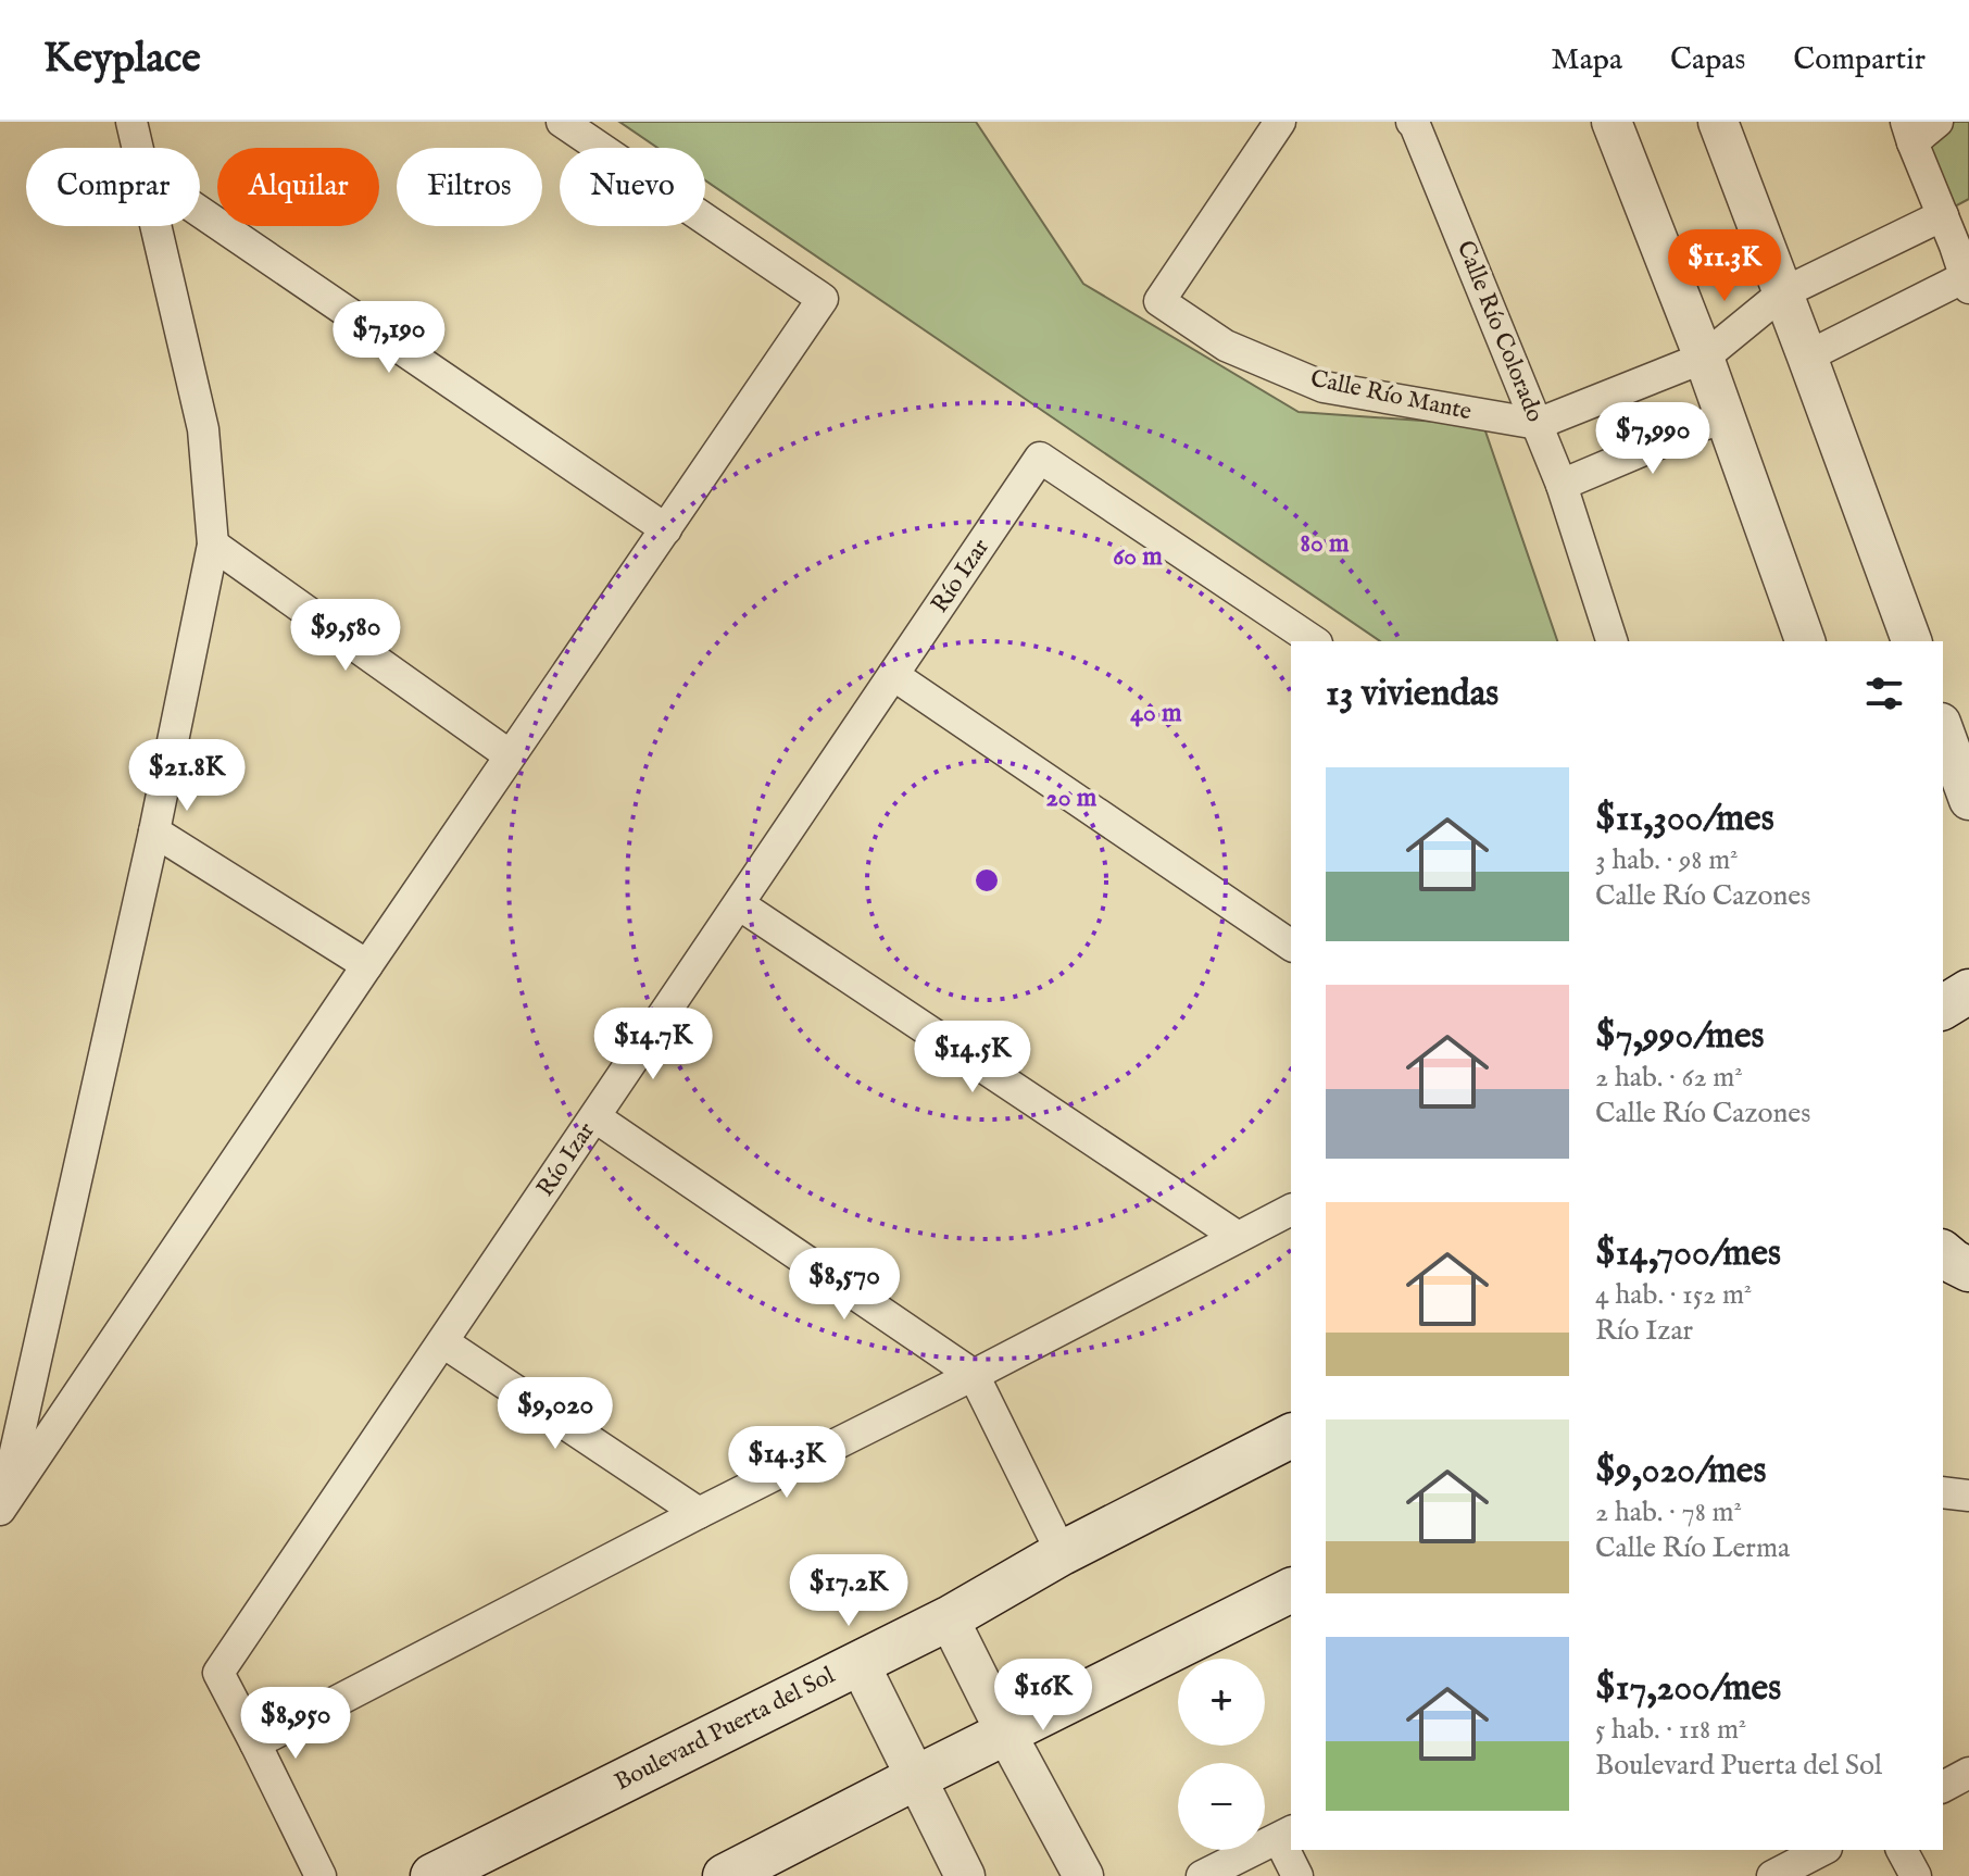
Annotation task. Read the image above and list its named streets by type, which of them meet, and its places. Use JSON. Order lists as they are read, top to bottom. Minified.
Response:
{"streets":{"main road":["Boulevard Puerta del Sol"],"street":["Calle Río Colorado","Calle Río Mante","Río Izar"]},"crossings":[["Calle Río Colorado","Calle Río Mante"]],"page":{"header":"Keyplace","nav":["Mapa","Capas","Compartir"],"chip":["Comprar","Alquilar","Filtros","Nuevo"],"price":["$11.3K","$7,190","$7,990","$9,580","$21.8K","$14.7K","$14.5K","$8,570","$9,020","$14.3K","$17.2K","$16K","$8,950"],"heading":"13 viviendas","list":[{"name":"$11,300/mes","note":"3 hab. · 98 m² · Calle Río Cazones"},{"name":"$7,990/mes","note":"2 hab. · 62 m² · Calle Río Cazones"},{"name":"$14,700/mes","note":"4 hab. · 152 m² · Río Izar"},{"name":"$9,020/mes","note":"2 hab. · 78 m² · Calle Río Lerma"},{"name":"$17,200/mes","note":"5 hab. · 118 m² · Boulevard Puerta del Sol"}],"map_buttons":["+","−"]},"rings":["80 m","60 m","40 m","20 m"]}
